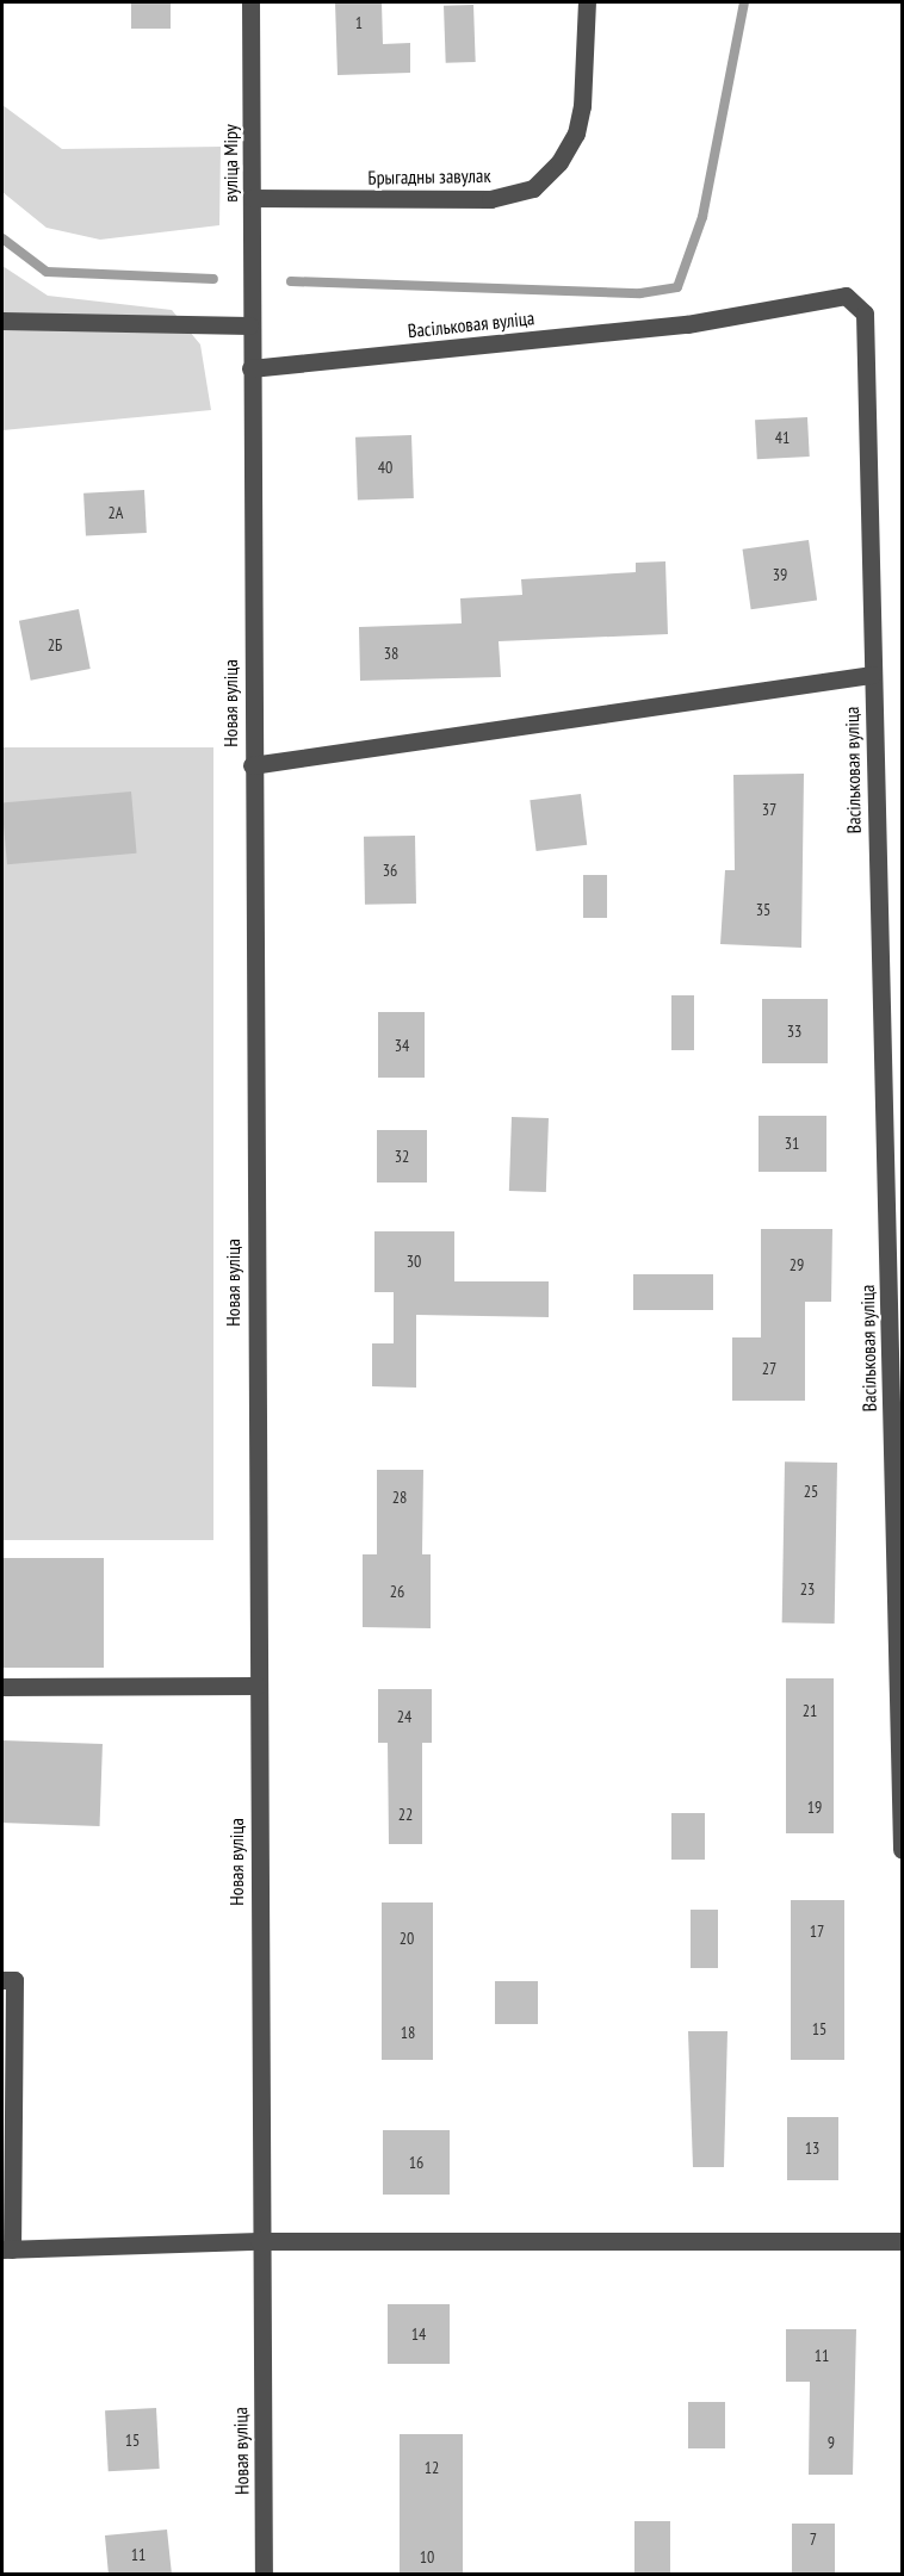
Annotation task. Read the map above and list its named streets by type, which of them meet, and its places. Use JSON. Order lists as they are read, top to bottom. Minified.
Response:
{"streets":{"street":["вуліца Міру","Брыгадны завулак","Васільковая вуліца","Новая вуліца"]},"crossings":[["вуліца Міру","Брыгадны завулак"],["вуліца Міру","Новая вуліца"],["Васільковая вуліца","Новая вуліца"]],"house_numbers":["1","41","40","2А","39","2Б","38","37","36","35","33","34","31","32","30","29","27","25","28","23","26","21","24","19","22","17","20","15","18","13","16","14","11","15","9","12","7","11","10"]}
